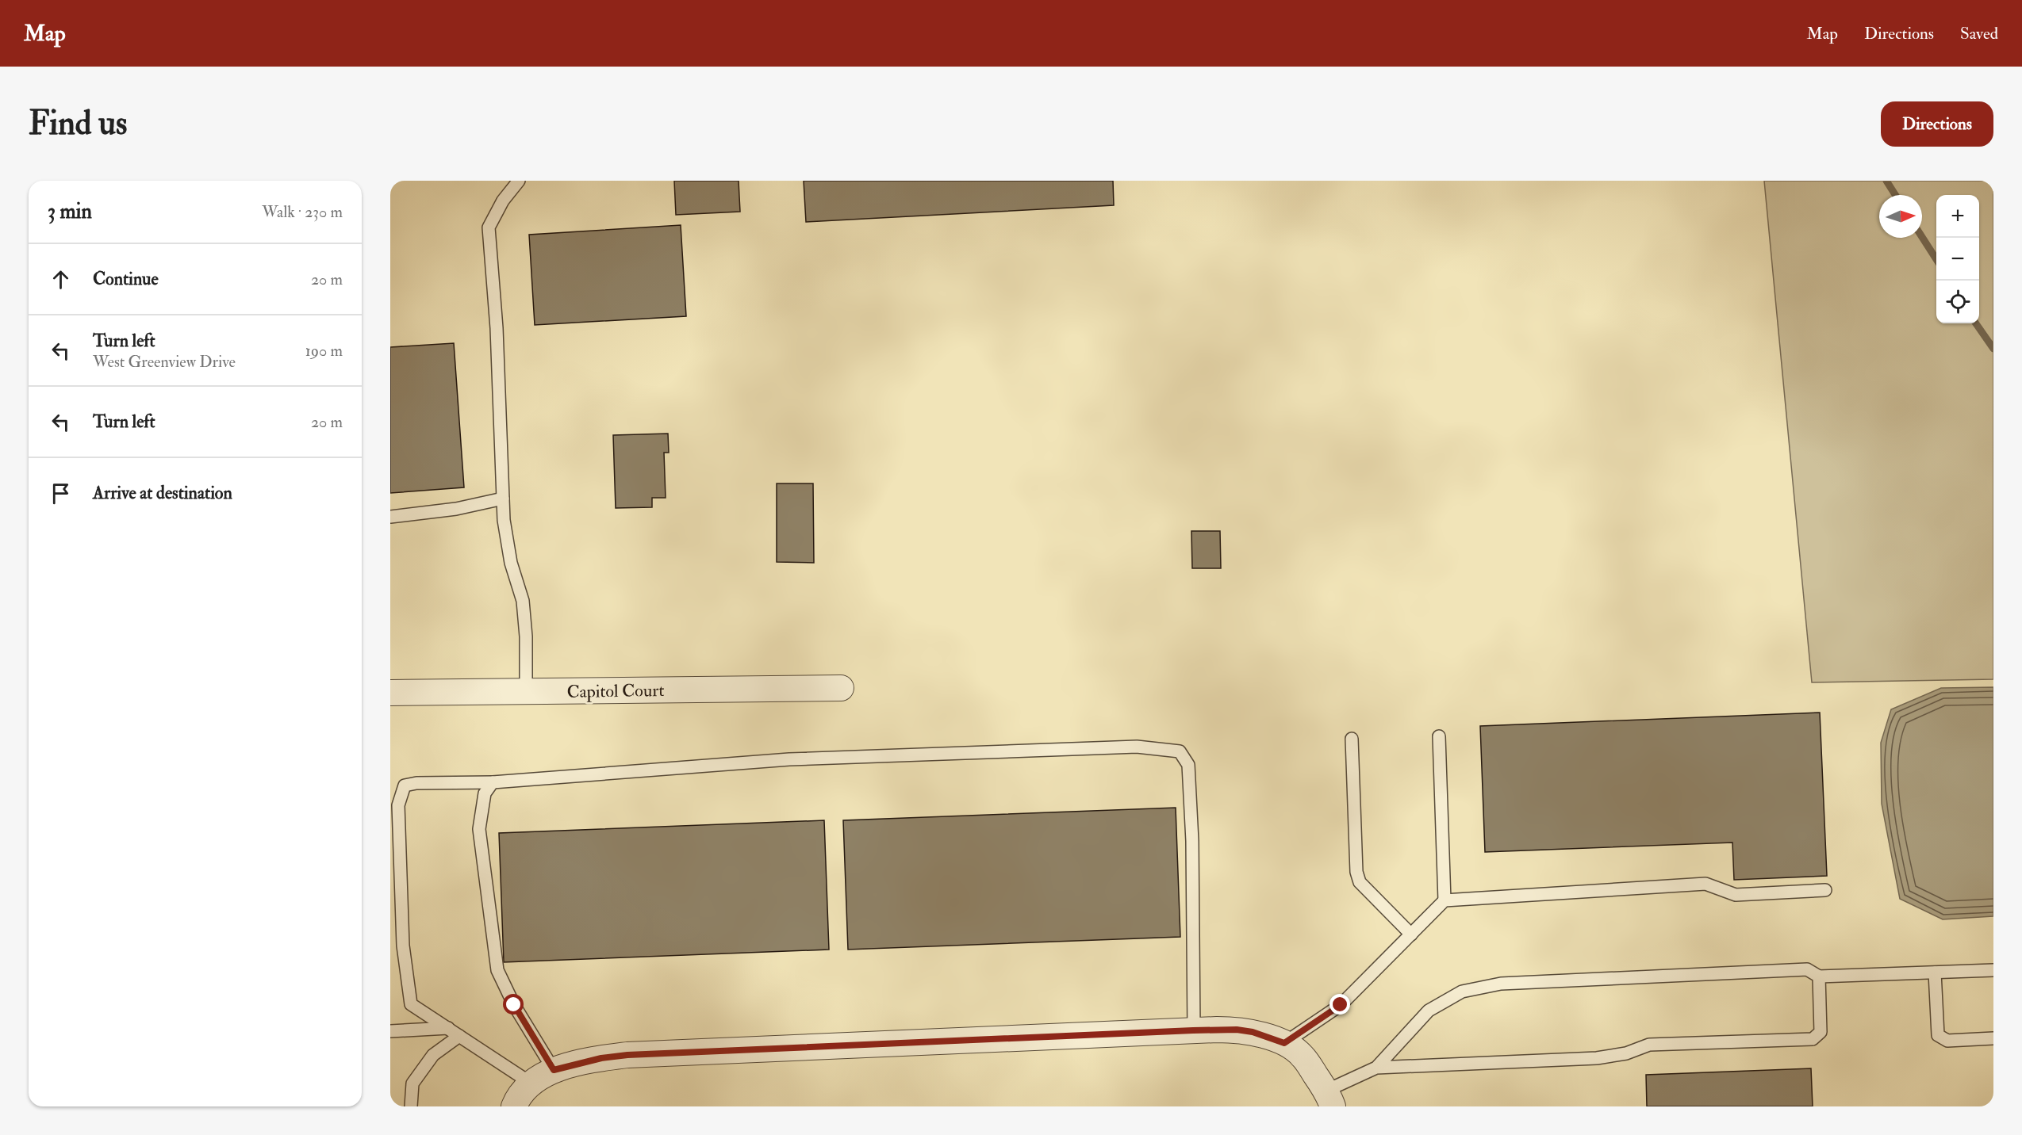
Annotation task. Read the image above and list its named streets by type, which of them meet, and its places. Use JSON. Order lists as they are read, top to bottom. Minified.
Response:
{"streets":{"street":["Capitol Court"]},"north":"right","page":{"header":"Map","nav":["Map","Directions","Saved"],"buttons":"Directions","title":"Find us","heading":["3 min","Walk · 230 m"],"map_buttons":["+","−"],"list":[["Continue","20 m"],["Turn left","West Greenview Drive","190 m"],["Turn left","20 m"],"Arrive at destination"]}}
